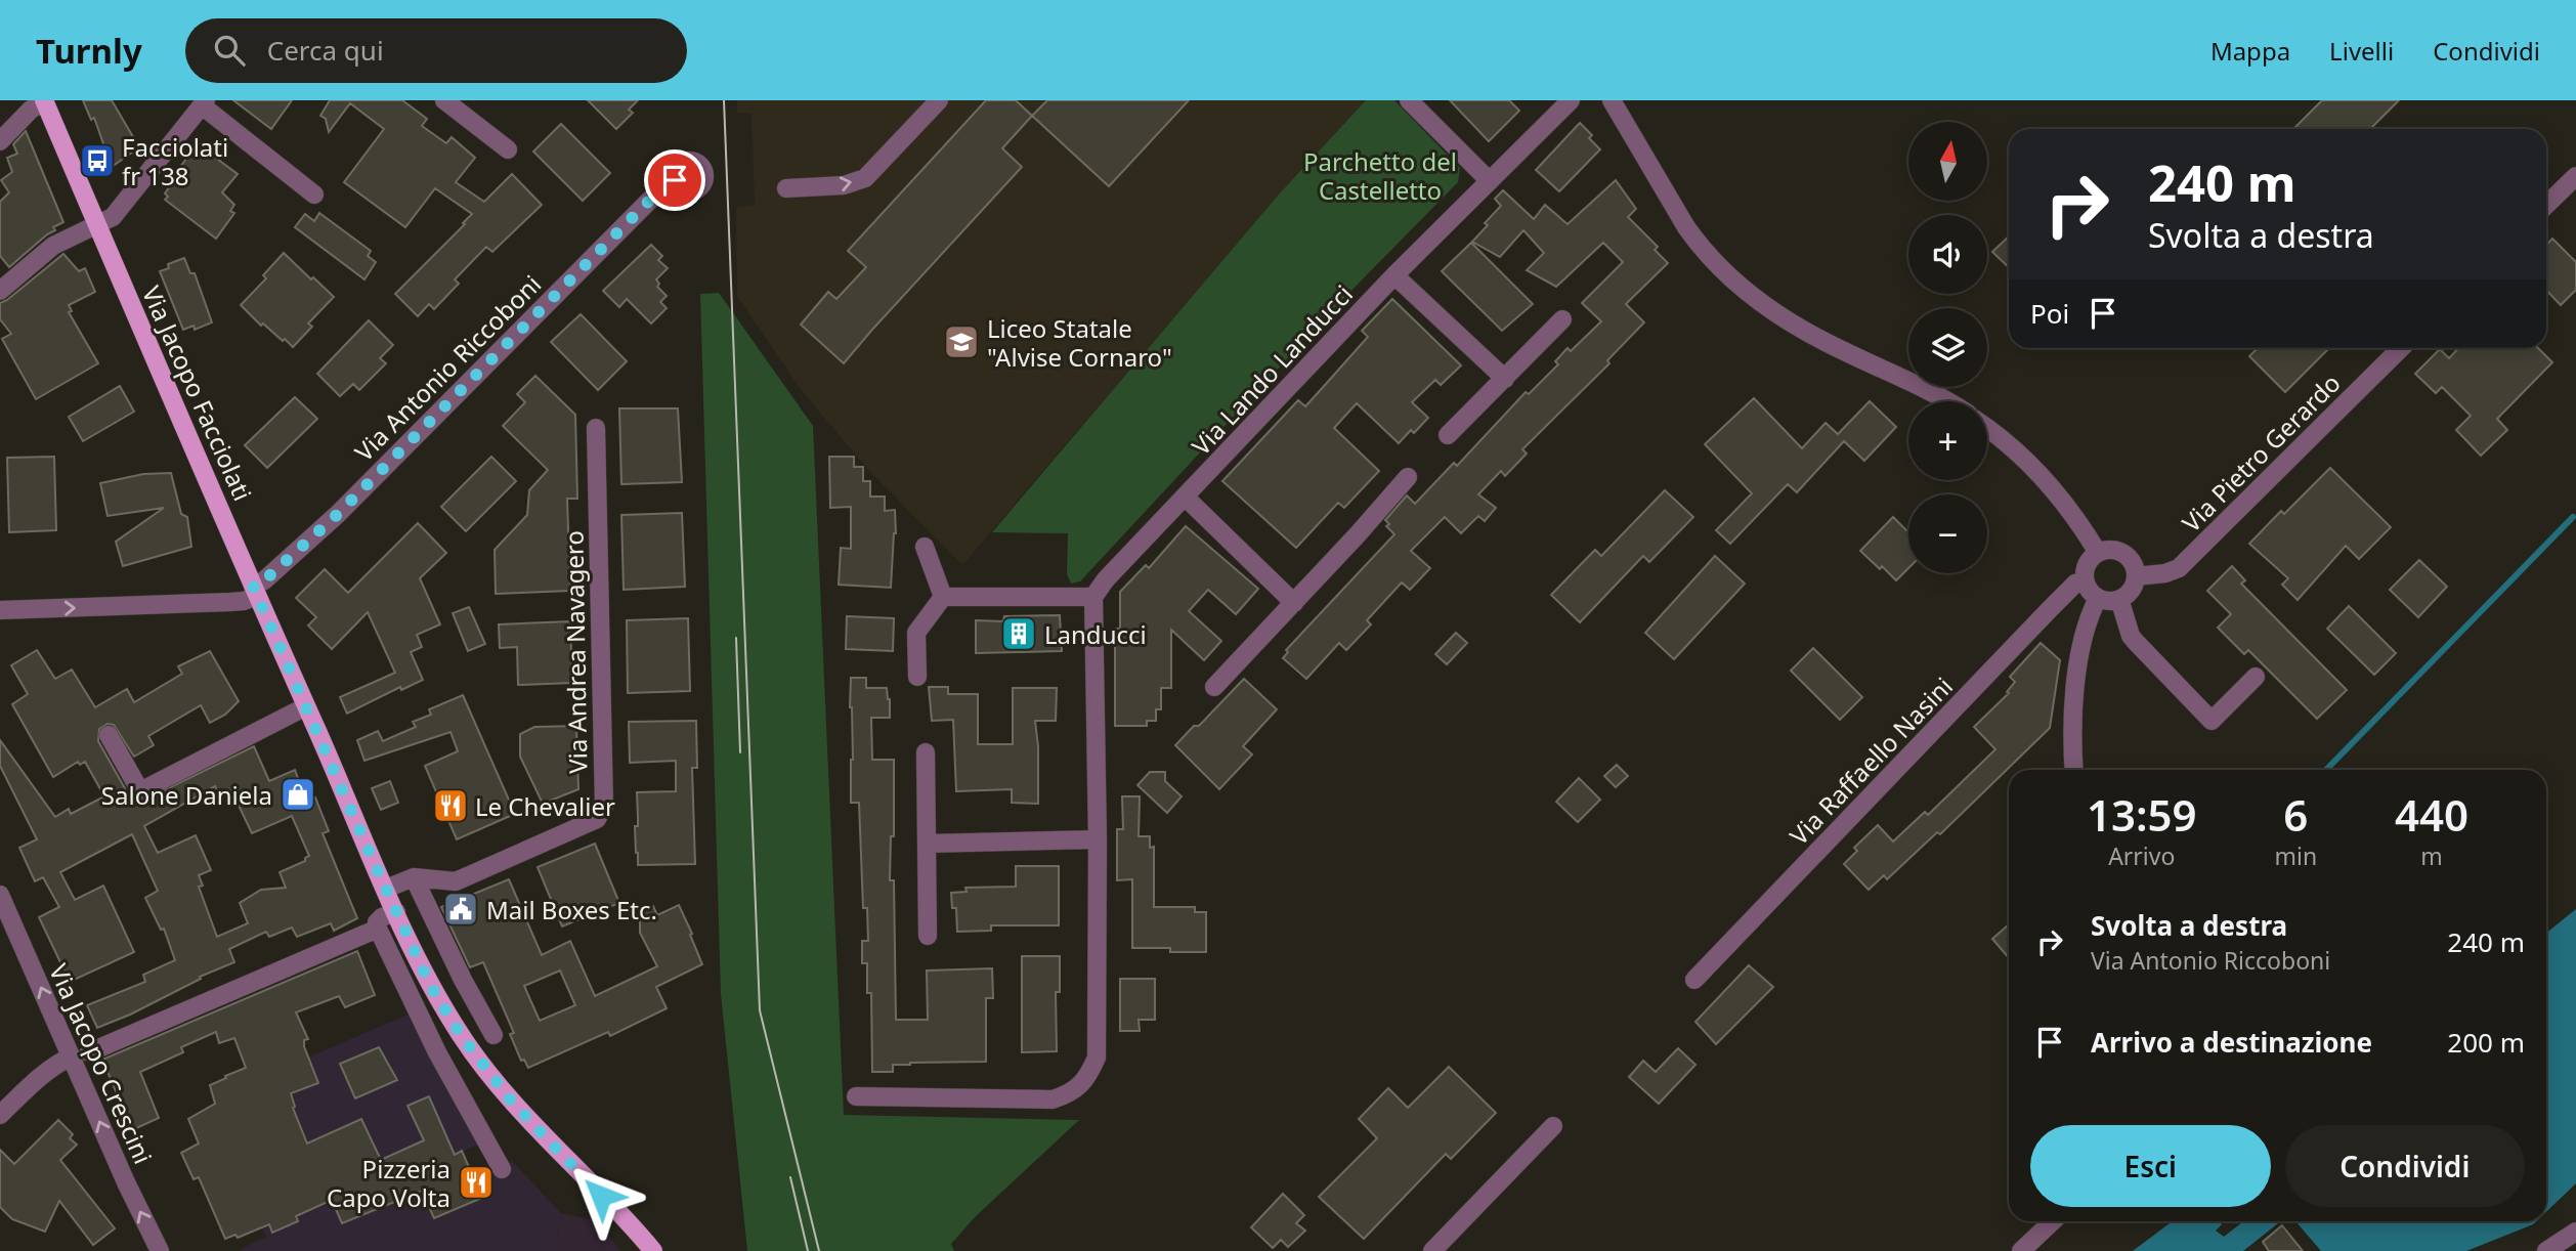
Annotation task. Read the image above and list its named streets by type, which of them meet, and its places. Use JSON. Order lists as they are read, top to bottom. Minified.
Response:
{"streets":{"main road":["Via Jacopo Facciolati"],"street":["Via Antonio Riccoboni","Via Lando Landucci","Via Pietro Gerardo","Via Andrea Navagero","Via Raffaello Nasini","Via Jacopo Crescini"]},"crossings":[["Via Antonio Riccoboni","Via Jacopo Facciolati"],["Via Jacopo Facciolati","Via Andrea Navagero"],["Via Pietro Gerardo","Via Raffaello Nasini"]],"one_way":["Via Jacopo Crescini"],"parks":["Parchetto del Castelletto"],"places":{"bus stop":["Facciolati fr 138"],"school or university":["Liceo Statale \"Alvise Cornaro\""],"building":["Landucci"],"shop":["Salone Daniela"],"restaurant":["Le Chevalier","Pizzeria Capo Volta"],"public building":["Mail Boxes Etc."]},"north":"top","page":{"header":"Turnly","search":"Cerca qui","nav":["Mappa","Livelli","Condividi"],"map_buttons":["+","−"],"turn":["240 m","Svolta a destra"],"then":"Poi","eta":["13:59","Arrivo","6","min","440","m"],"list":[{"name":"Svolta a destra","note":"Via Antonio Riccoboni","value":"240 m"},{"name":"Arrivo a destinazione","value":"200 m"}],"buttons":["Esci","Condividi"]}}
